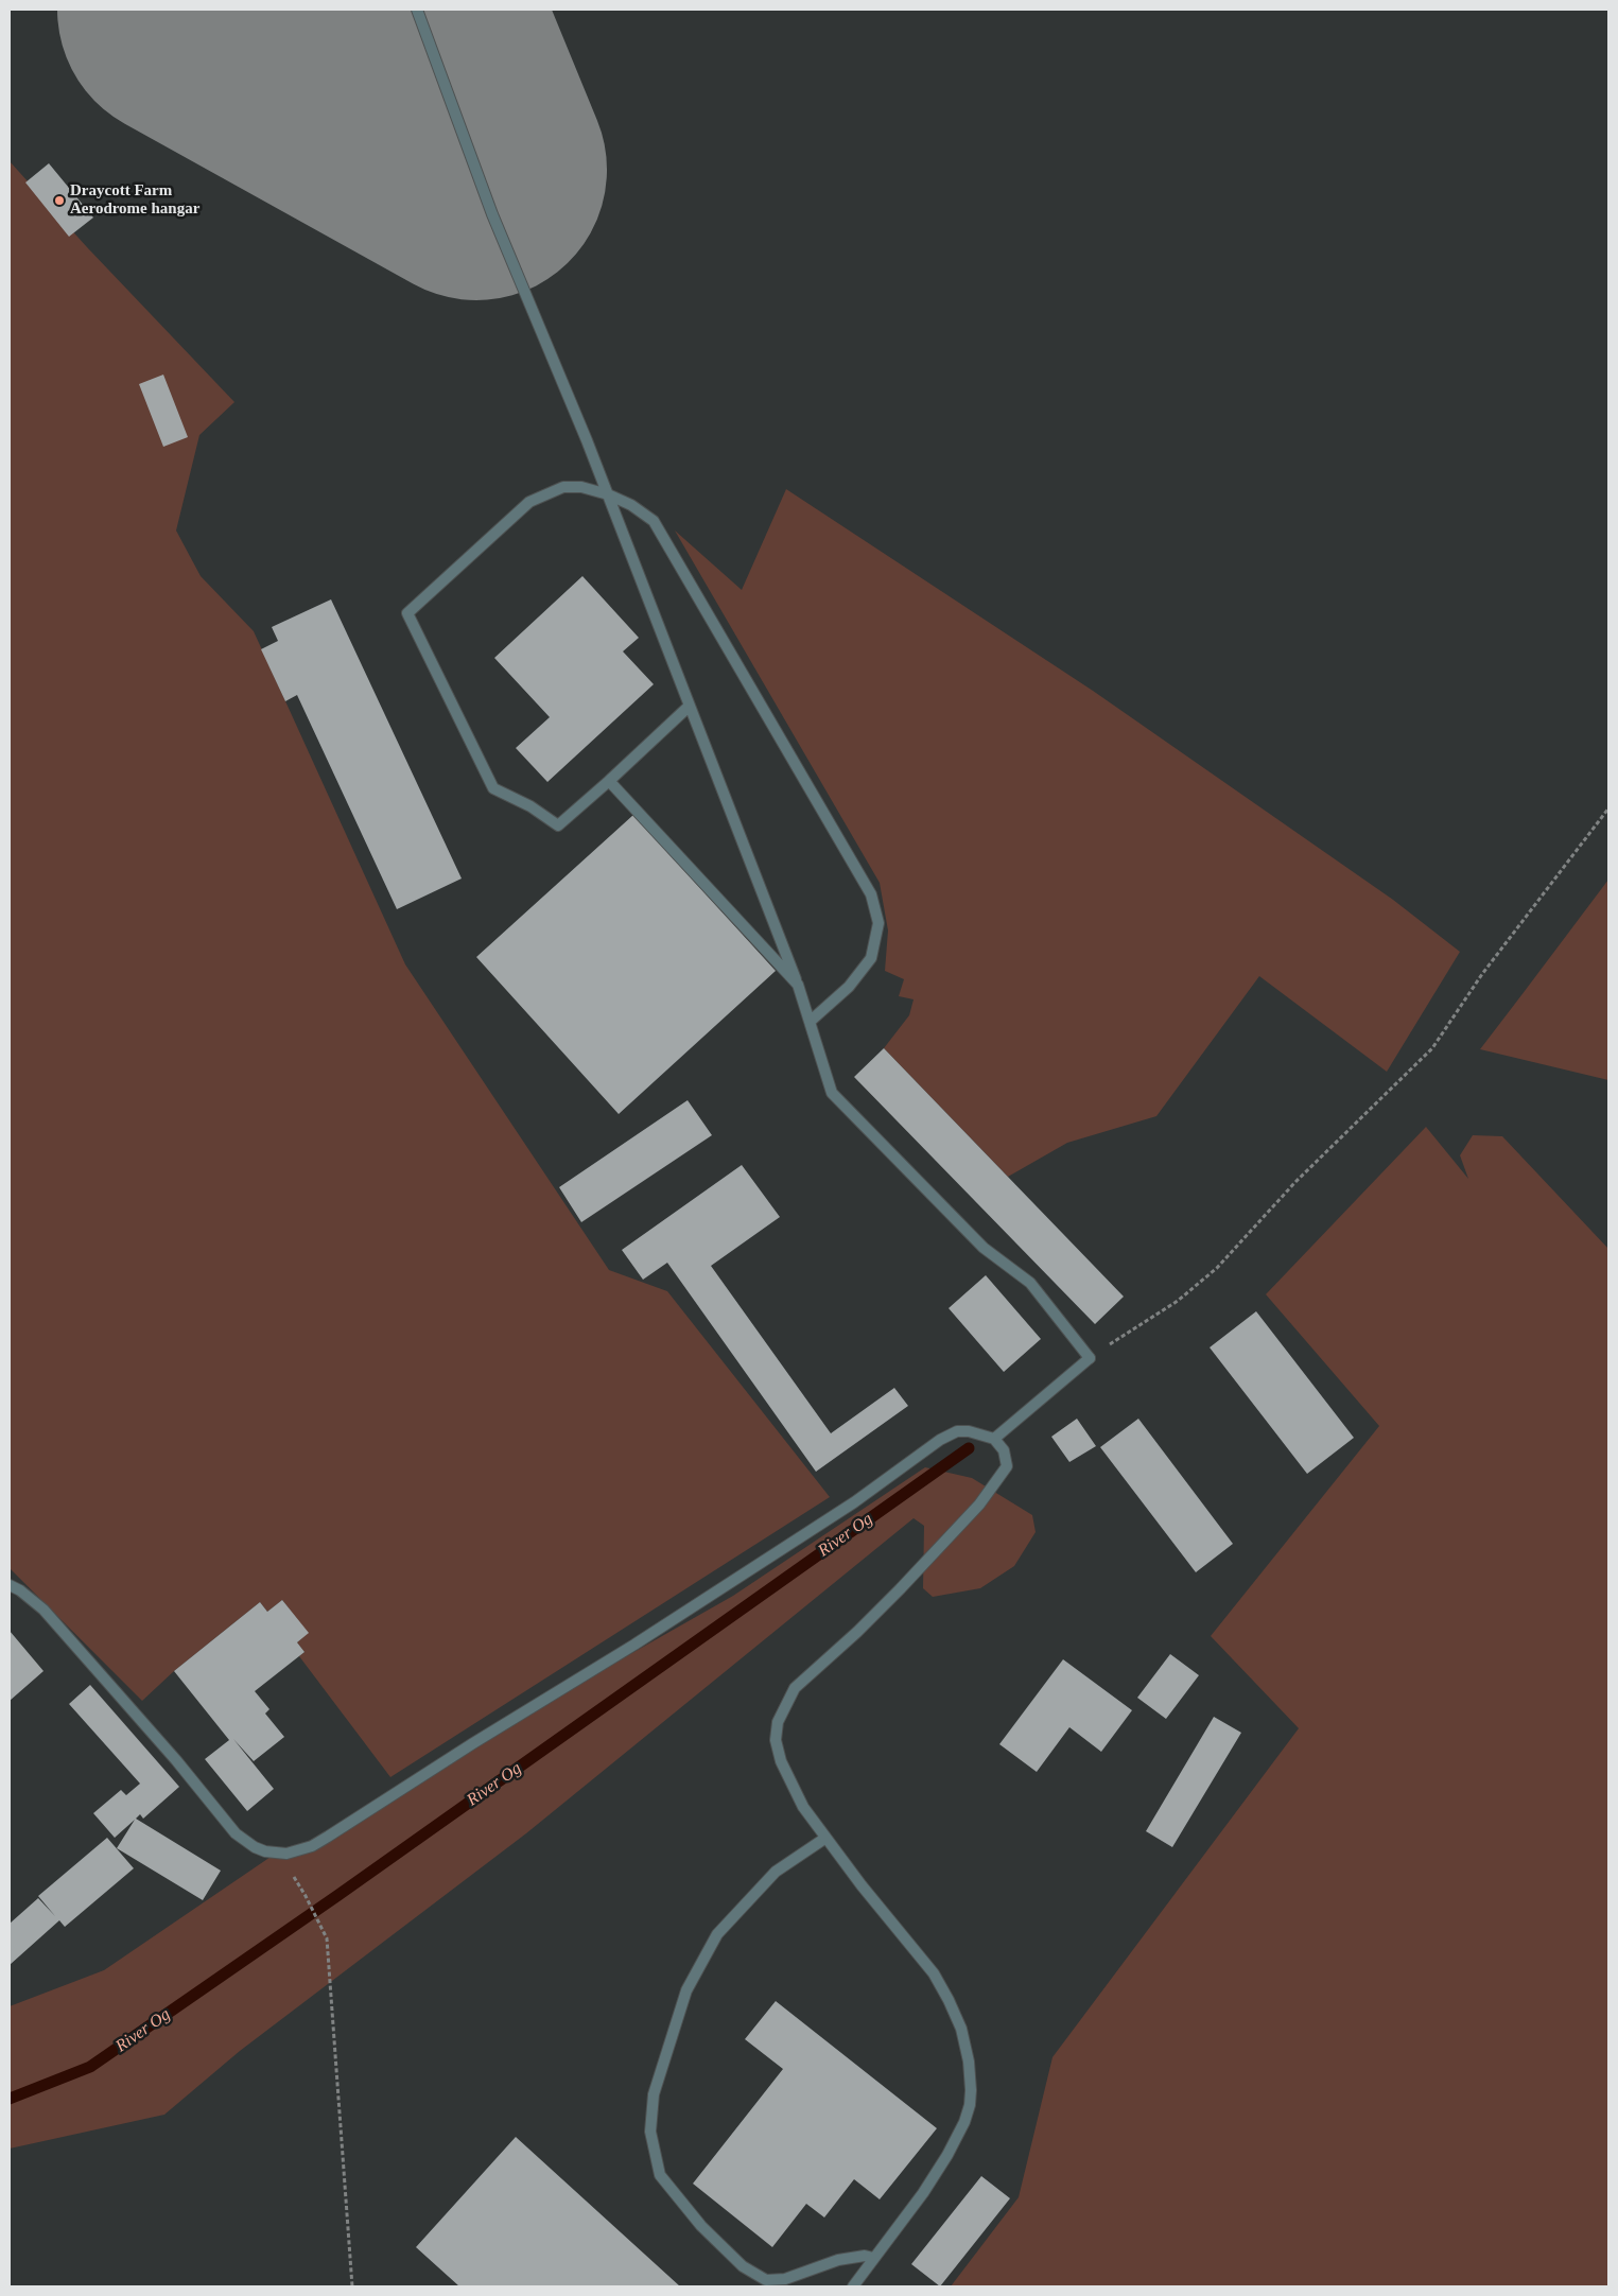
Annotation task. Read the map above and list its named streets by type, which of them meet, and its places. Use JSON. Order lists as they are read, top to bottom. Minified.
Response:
{"water":["River Og"],"places":["Draycott Farm Aerodrome hangar"]}
